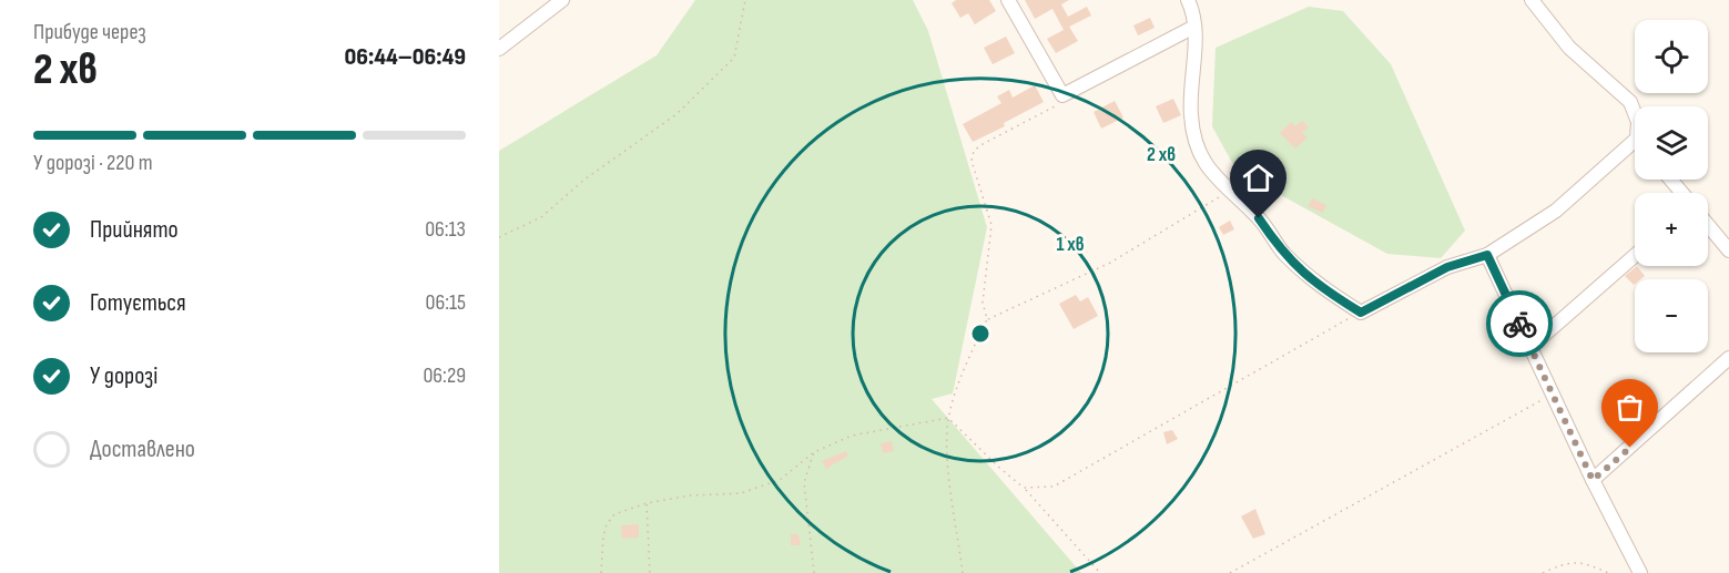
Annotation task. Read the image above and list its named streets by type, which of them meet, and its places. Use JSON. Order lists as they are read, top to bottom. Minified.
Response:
{"page":{"heading":["2 хв","Прибуде через","06:44–06:49"],"map_buttons":["+","−"],"bar":"У дорозі · 220 m","list":[["Прийнято","06:13"],["Готується","06:15"],["У дорозі","06:29"],"Доставлено"]},"rings":["2 хв","1 хв"]}
